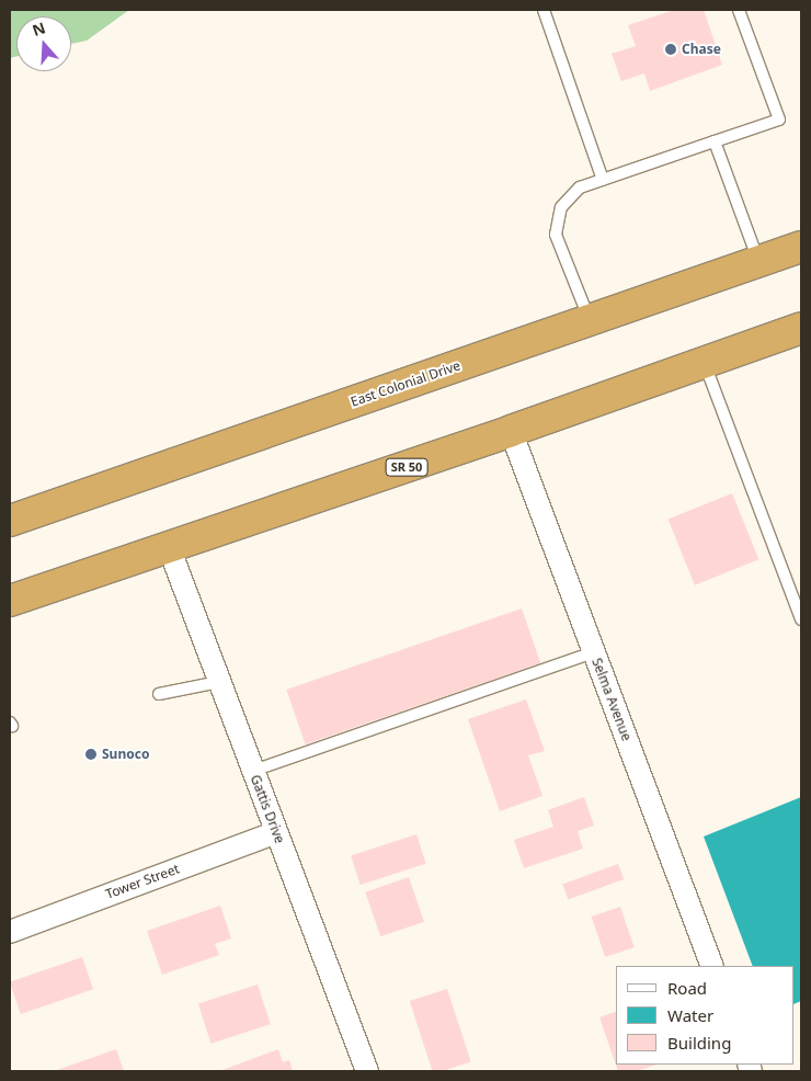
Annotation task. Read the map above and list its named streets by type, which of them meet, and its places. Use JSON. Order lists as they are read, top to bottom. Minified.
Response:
{"streets":{"highway":["East Colonial Drive","SR 50"],"street":["Selma Avenue","Gattis Drive","Tower Street"]},"crossings":[["SR 50","Selma Avenue"],["SR 50","Gattis Drive"],["Gattis Drive","Tower Street"]],"places":["Chase","Sunoco"],"legend":["Road","Water","Building"],"north":"top"}
